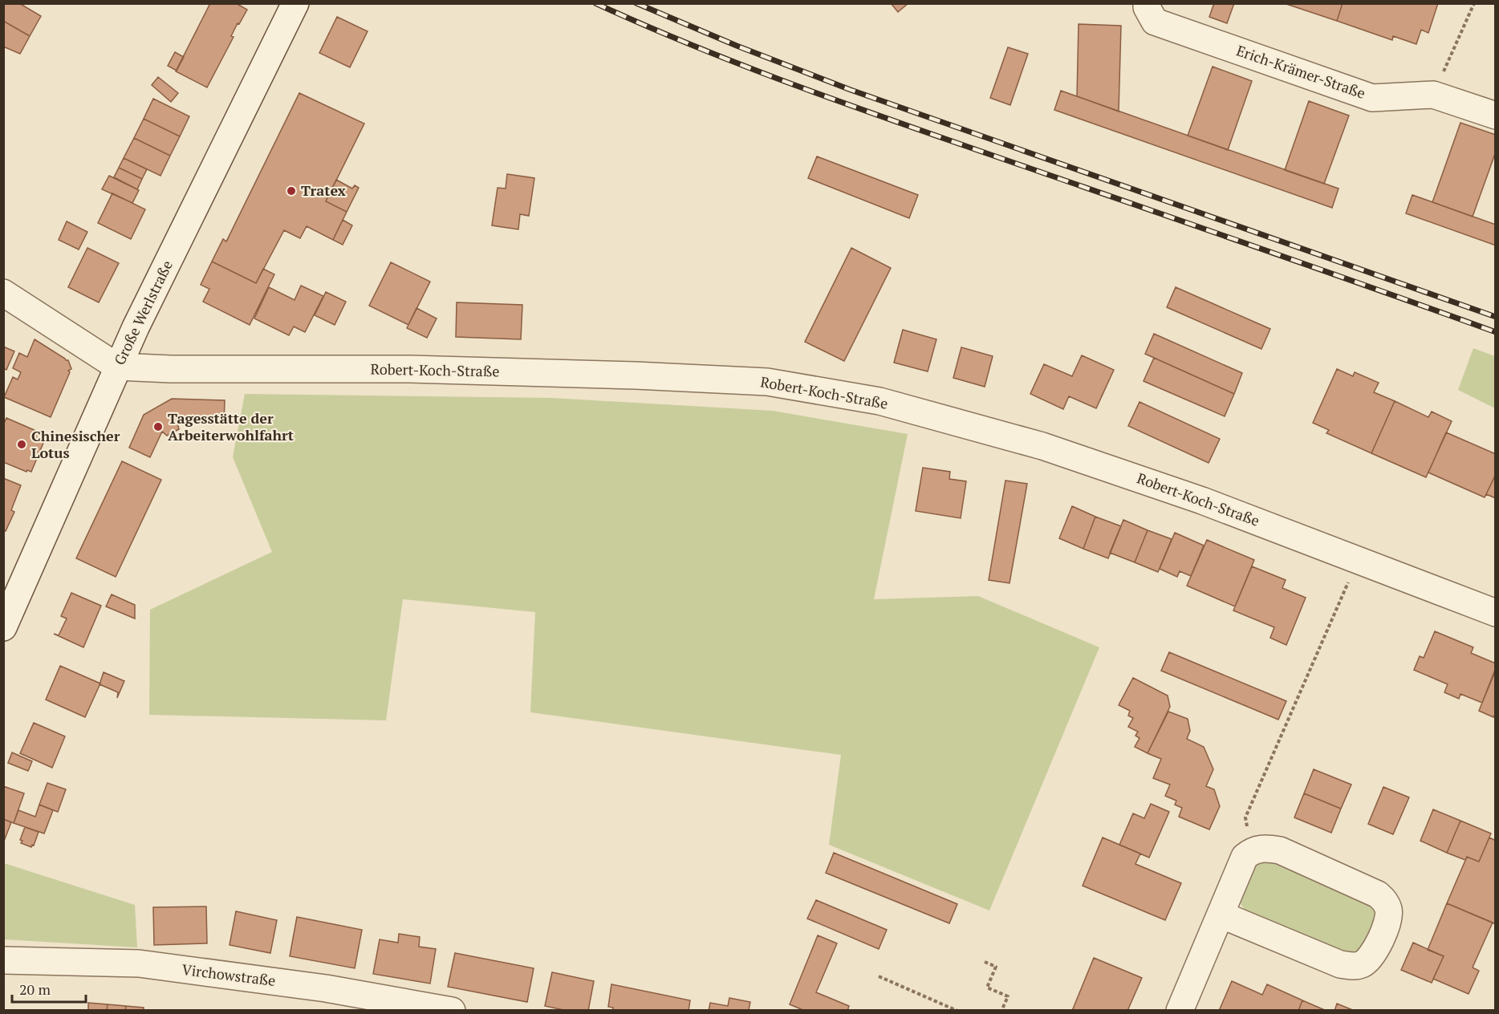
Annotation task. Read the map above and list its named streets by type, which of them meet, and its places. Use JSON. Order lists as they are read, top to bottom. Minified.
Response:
{"streets":{"street":["Erich-Krämer-Straße","Große Werlstraße","Robert-Koch-Straße","Virchowstraße"]},"crossings":[["Große Werlstraße","Robert-Koch-Straße"]],"places":["Tratex","Tagesstätte der Arbeiterwohlfahrt","Chinesischer Lotus"],"scale_bar":"20 m"}
